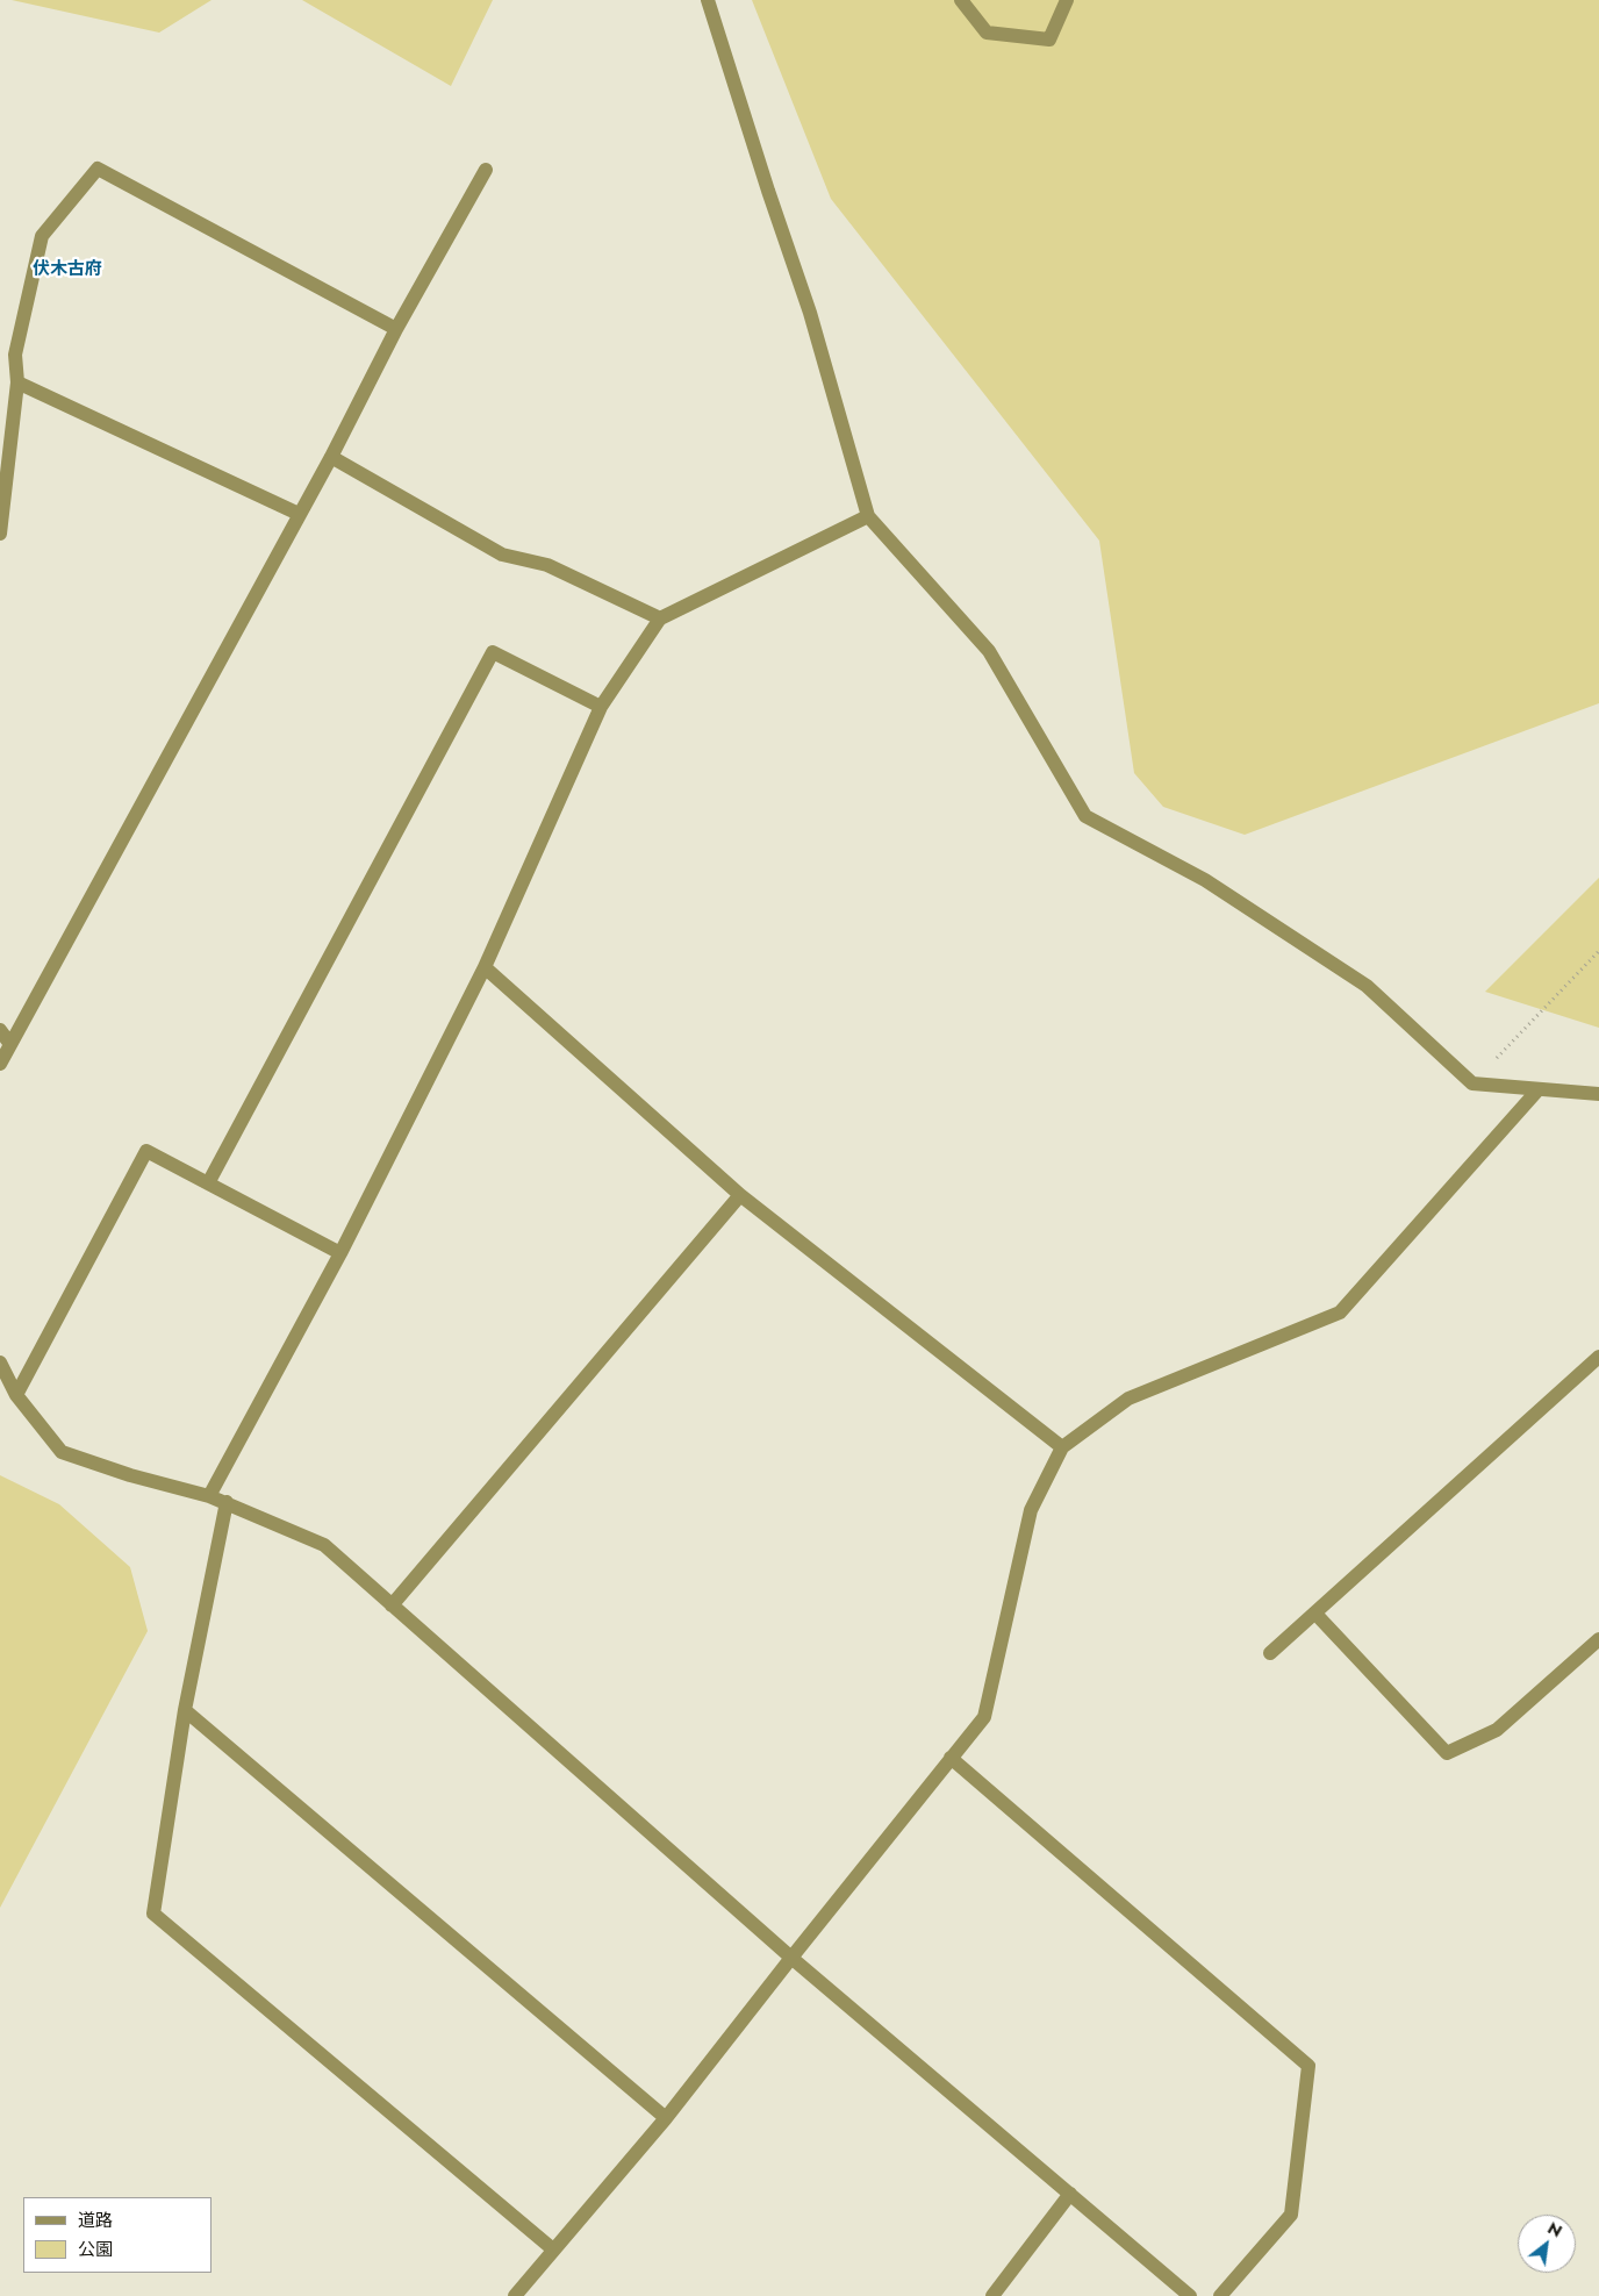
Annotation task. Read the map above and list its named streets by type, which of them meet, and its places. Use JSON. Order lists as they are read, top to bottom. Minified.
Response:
{"districts":["伏木古府"],"legend":["道路","公園"],"north":"top right"}
